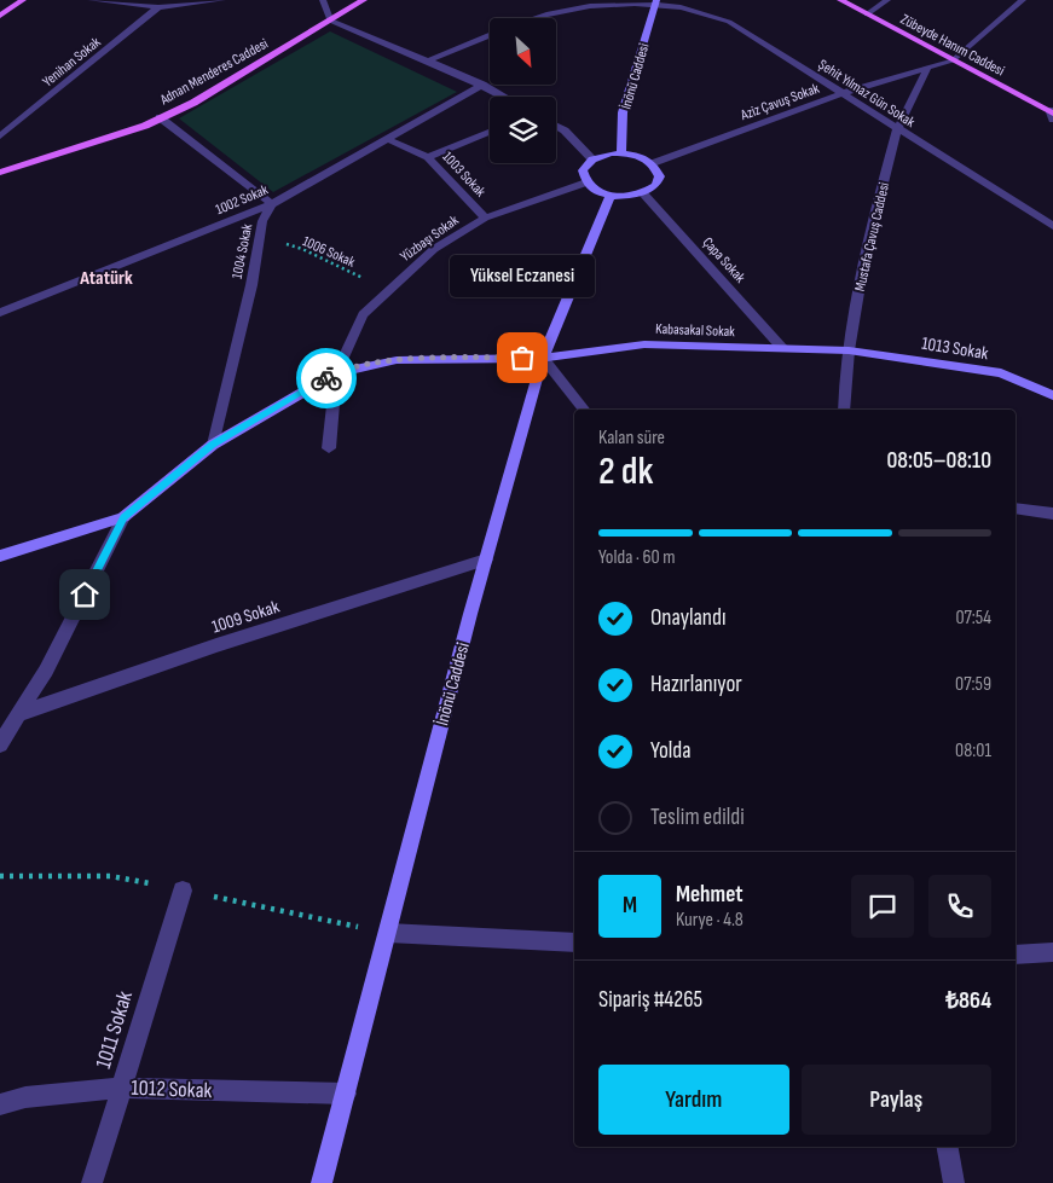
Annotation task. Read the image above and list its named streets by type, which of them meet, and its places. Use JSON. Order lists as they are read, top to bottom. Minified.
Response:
{"streets":{"main road":["Zübeyde Hanım Caddesi","Adnan Menderes Caddesi"],"street":["Yenihan Sokak","İnönü Caddesi","Şehit Yılmaz Gün Sokak","Aziz Çavuş Sokak","1003 Sokak","1002 Sokak","Mustafa Çavuş Caddesi","Yüzbaşı Sokak","1004 Sokak","Çapa Sokak","Kabasakal Sokak","1013 Sokak","1009 Sokak","1011 Sokak","1012 Sokak"],"path":["1006 Sokak"]},"crossings":[["Zübeyde Hanım Caddesi","Aziz Çavuş Sokak"],["Adnan Menderes Caddesi","1004 Sokak"],["İnönü Caddesi","Şehit Yılmaz Gün Sokak"],["İnönü Caddesi","Kabasakal Sokak"],["İnönü Caddesi","1009 Sokak"],["İnönü Caddesi","1012 Sokak"],["Şehit Yılmaz Gün Sokak","Aziz Çavuş Sokak"],["Şehit Yılmaz Gün Sokak","Mustafa Çavuş Caddesi"],["Aziz Çavuş Sokak","Mustafa Çavuş Caddesi"],["1003 Sokak","1002 Sokak"],["1003 Sokak","Yüzbaşı Sokak"],["1002 Sokak","1004 Sokak"],["Mustafa Çavuş Caddesi","Kabasakal Sokak"],["Mustafa Çavuş Caddesi","1013 Sokak"],["Yüzbaşı Sokak","1006 Sokak"],["Yüzbaşı Sokak","Kabasakal Sokak"],["1004 Sokak","1006 Sokak"],["1004 Sokak","Kabasakal Sokak"],["Çapa Sokak","Kabasakal Sokak"],["Kabasakal Sokak","1013 Sokak"],["1011 Sokak","1012 Sokak"]],"districts":["Atatürk"],"places":["Yüksel Eczanesi"],"north":"bottom right","page":{"bubble":"Yüksel Eczanesi","heading":["2 dk","Kalan süre","08:05–08:10"],"panel":["Mehmet","Kurye · 4.8","Sipariş #4265","₺864"],"bar":"Yolda · 60 m","list":[["Onaylandı","07:54"],["Hazırlanıyor","07:59"],["Yolda","08:01"],"Teslim edildi"],"round":"M","buttons":["Yardım","Paylaş"]}}
